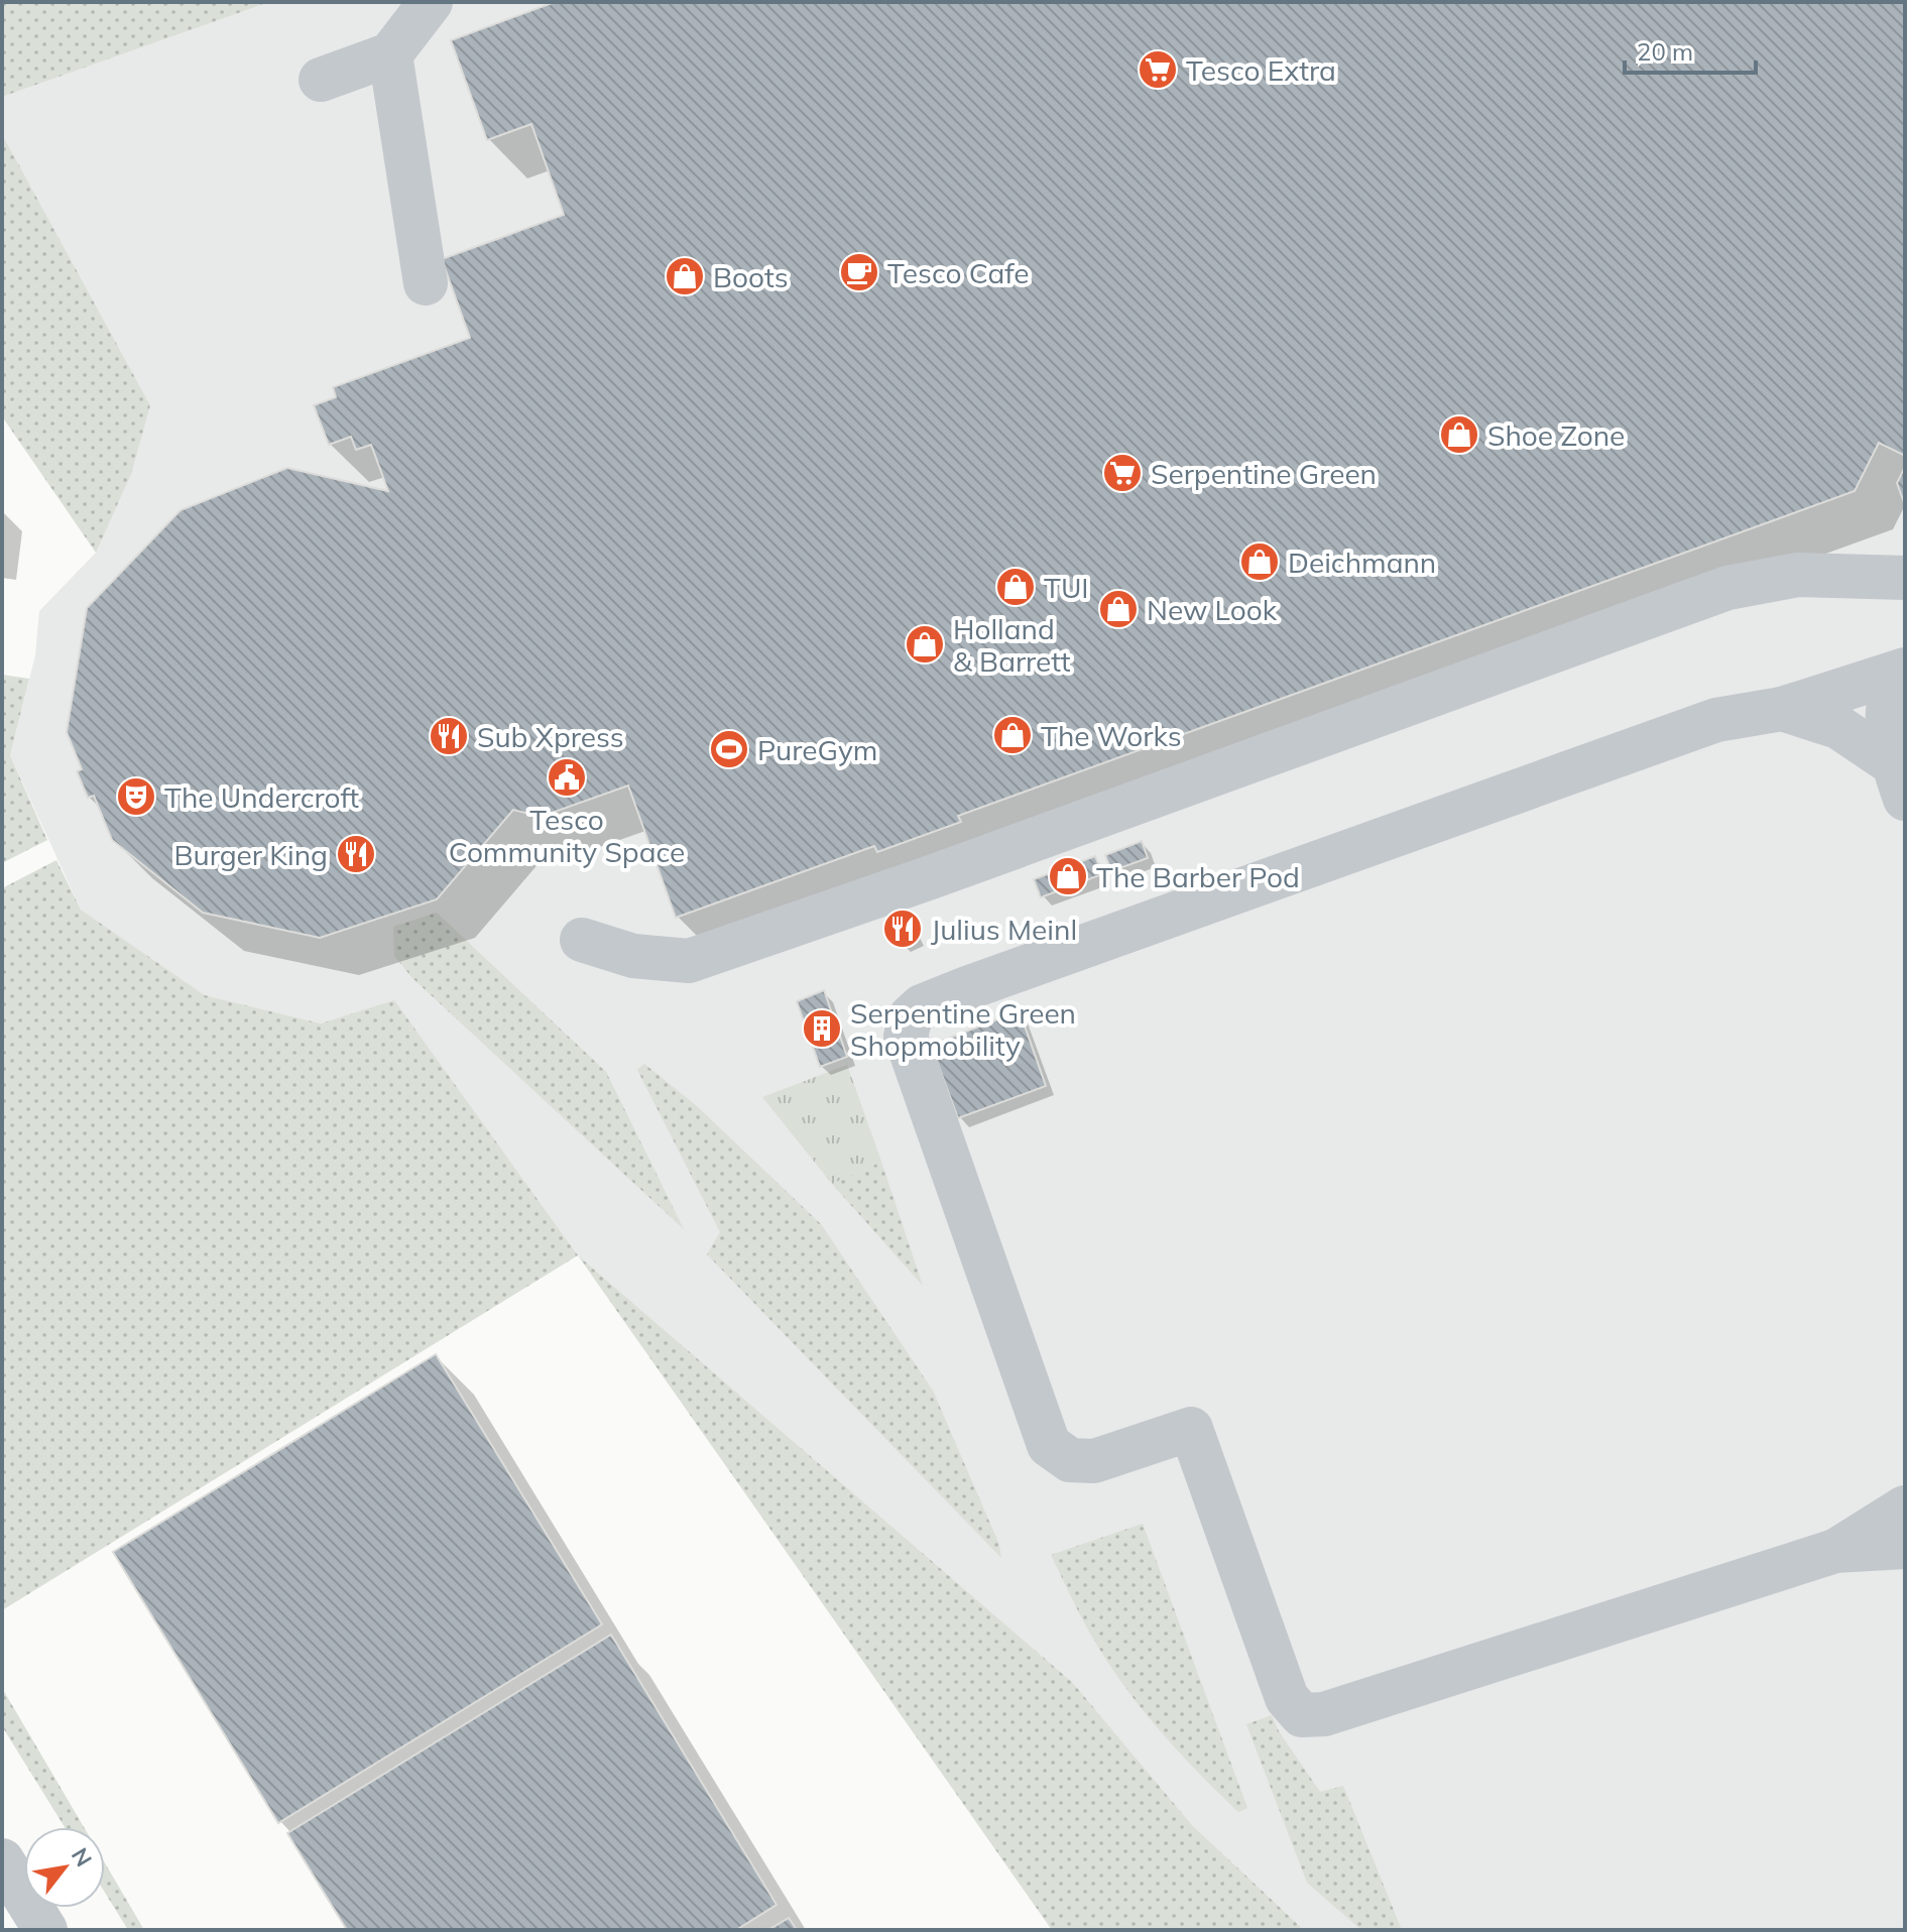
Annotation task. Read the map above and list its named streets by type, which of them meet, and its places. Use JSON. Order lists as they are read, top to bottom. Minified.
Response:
{"places":{"supermarket":["Tesco Extra","Serpentine Green"],"cafe":["Tesco Cafe"],"shop":["Boots","Shoe Zone","Deichmann","TUI","New Look","Holland & Barrett","The Works","The Barber Pod"],"restaurant":["Sub Xpress","Burger King","Julius Meinl"],"sports":["PureGym"],"public building":["Tesco Community Space"],"theatre":["The Undercroft"],"building":["Serpentine Green Shopmobility"]},"scale_bar":"20 m","north":"top right"}
